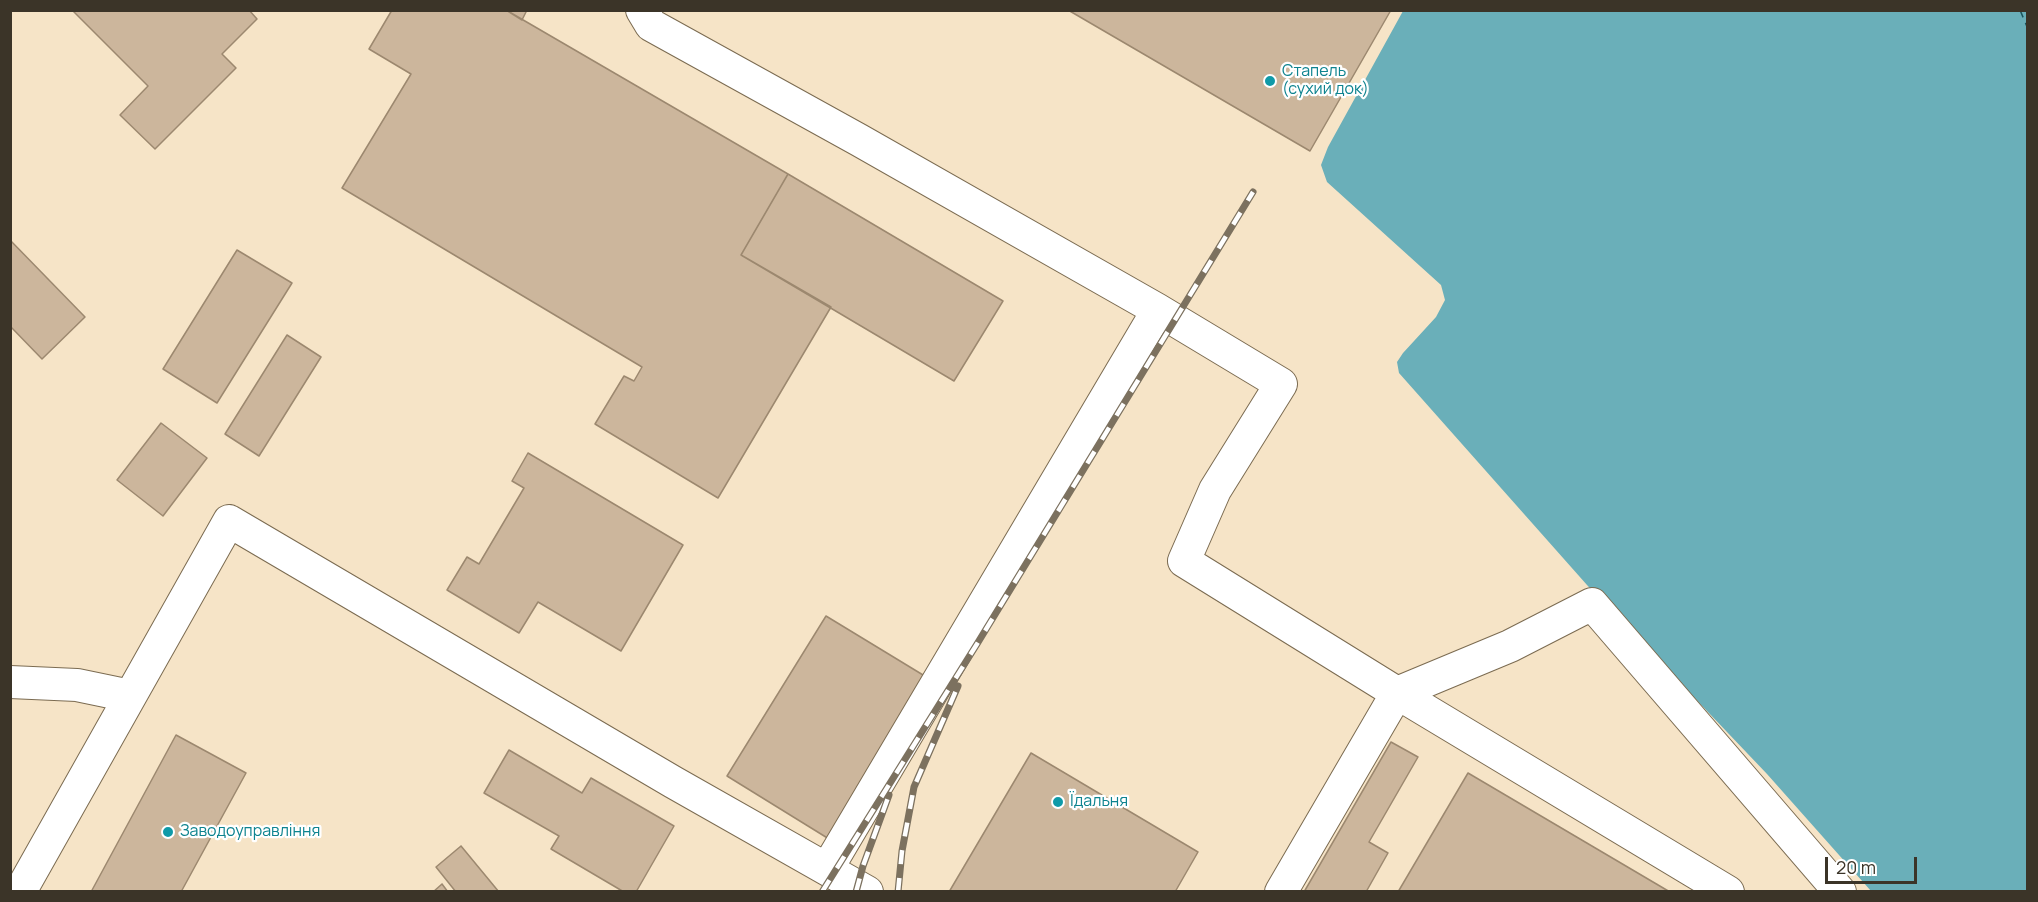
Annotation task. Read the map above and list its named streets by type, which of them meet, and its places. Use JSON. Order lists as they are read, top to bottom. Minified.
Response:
{"places":["Стапель (сухий док)","Їдальня","Заводоуправління"],"scale_bar":"20 m"}
